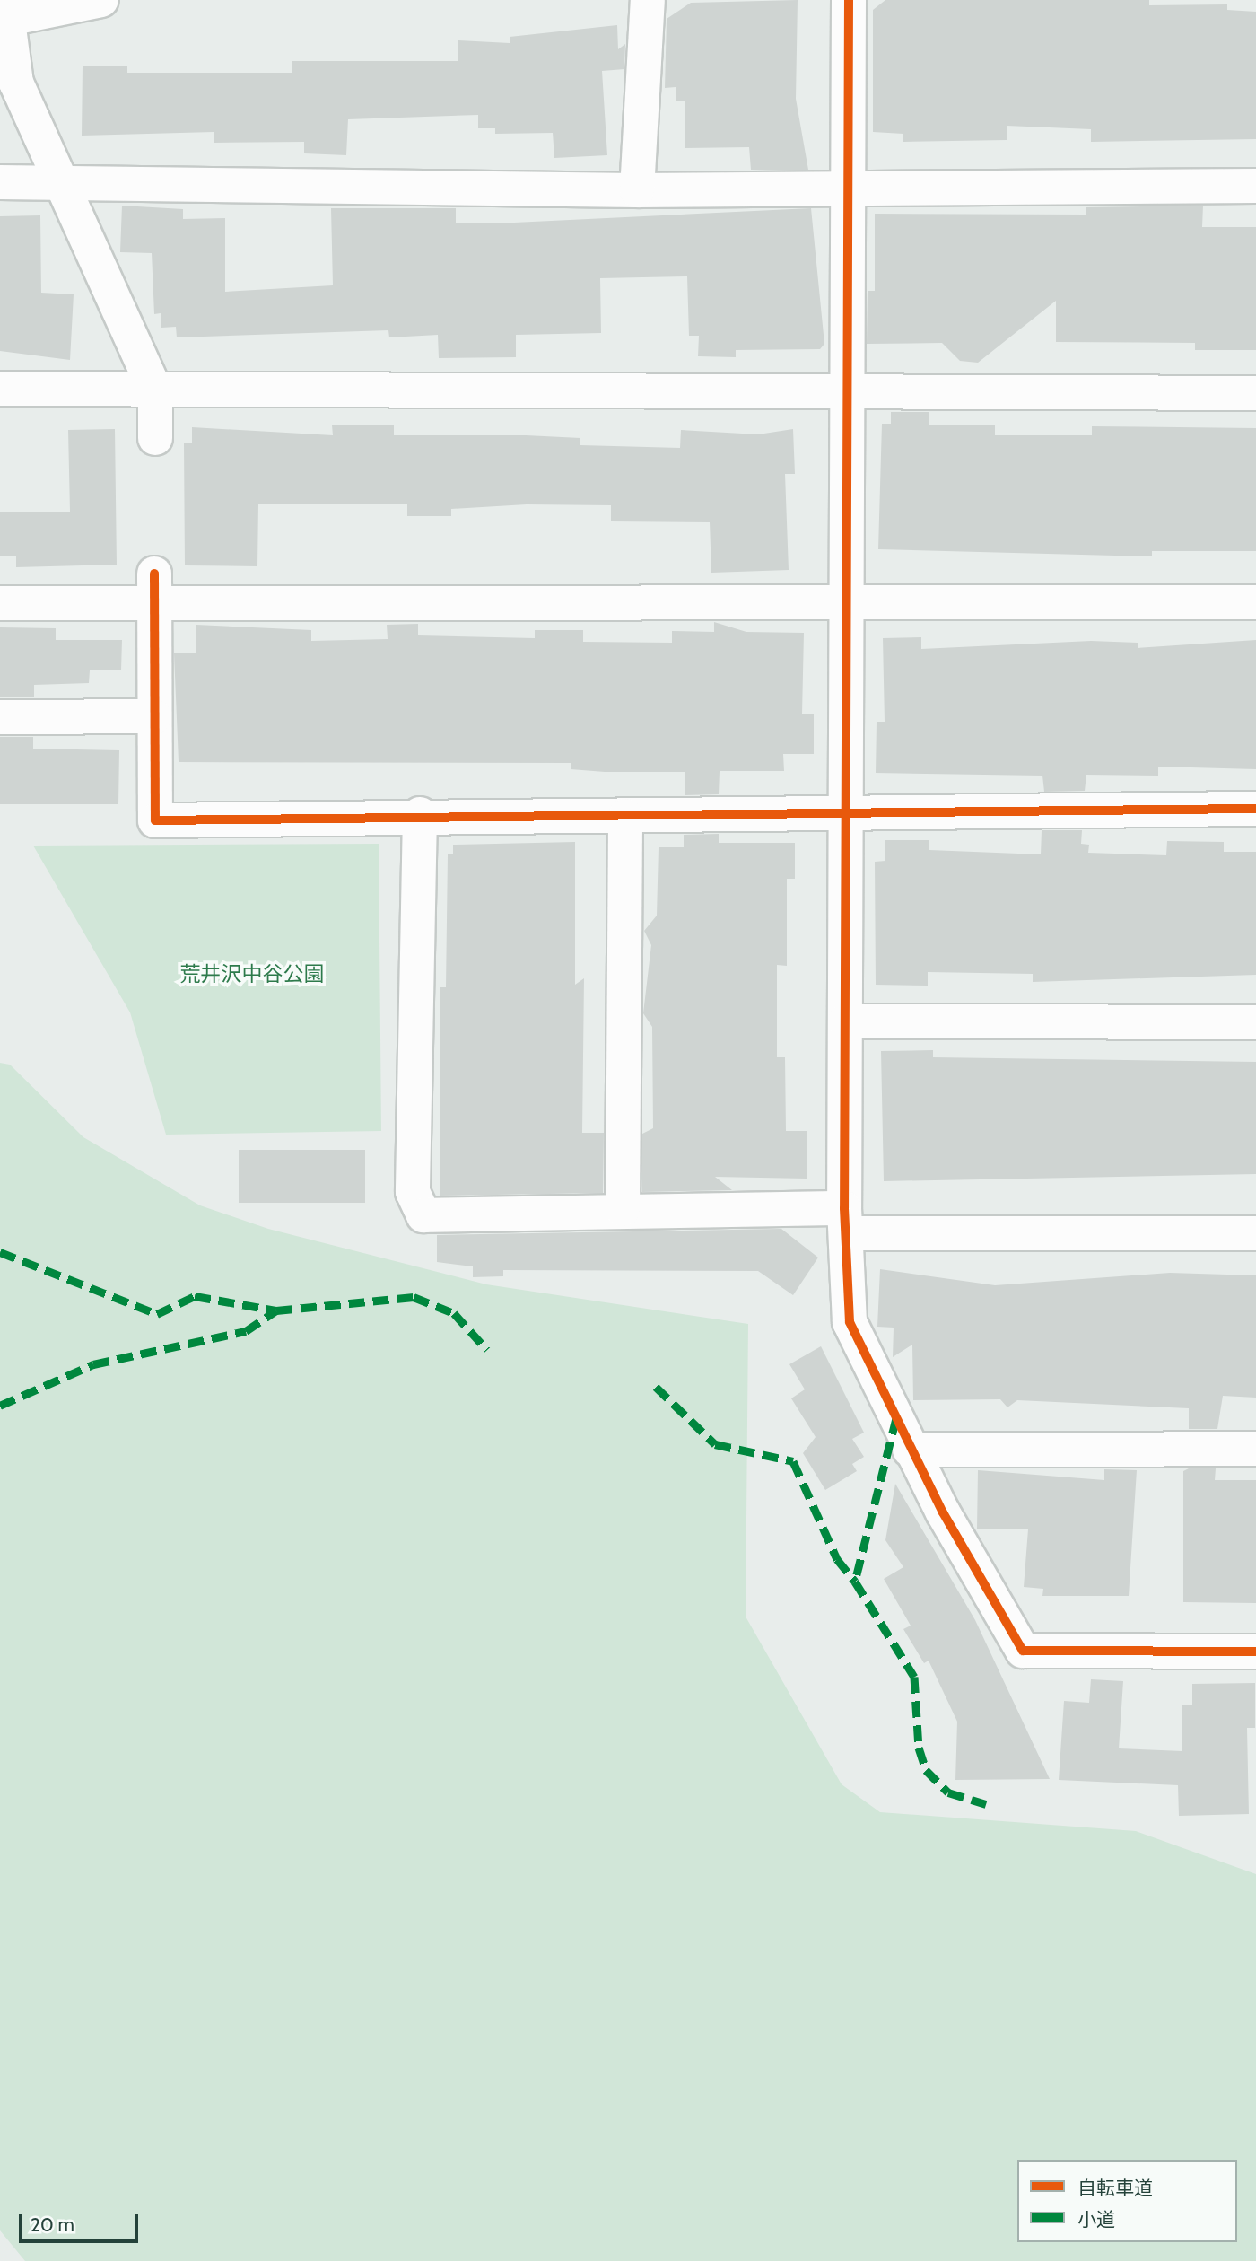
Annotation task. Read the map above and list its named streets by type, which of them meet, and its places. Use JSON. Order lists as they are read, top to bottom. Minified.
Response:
{"parks":["荒井沢中谷公園"],"legend":["自転車道","小道"],"scale_bar":"20 m"}
